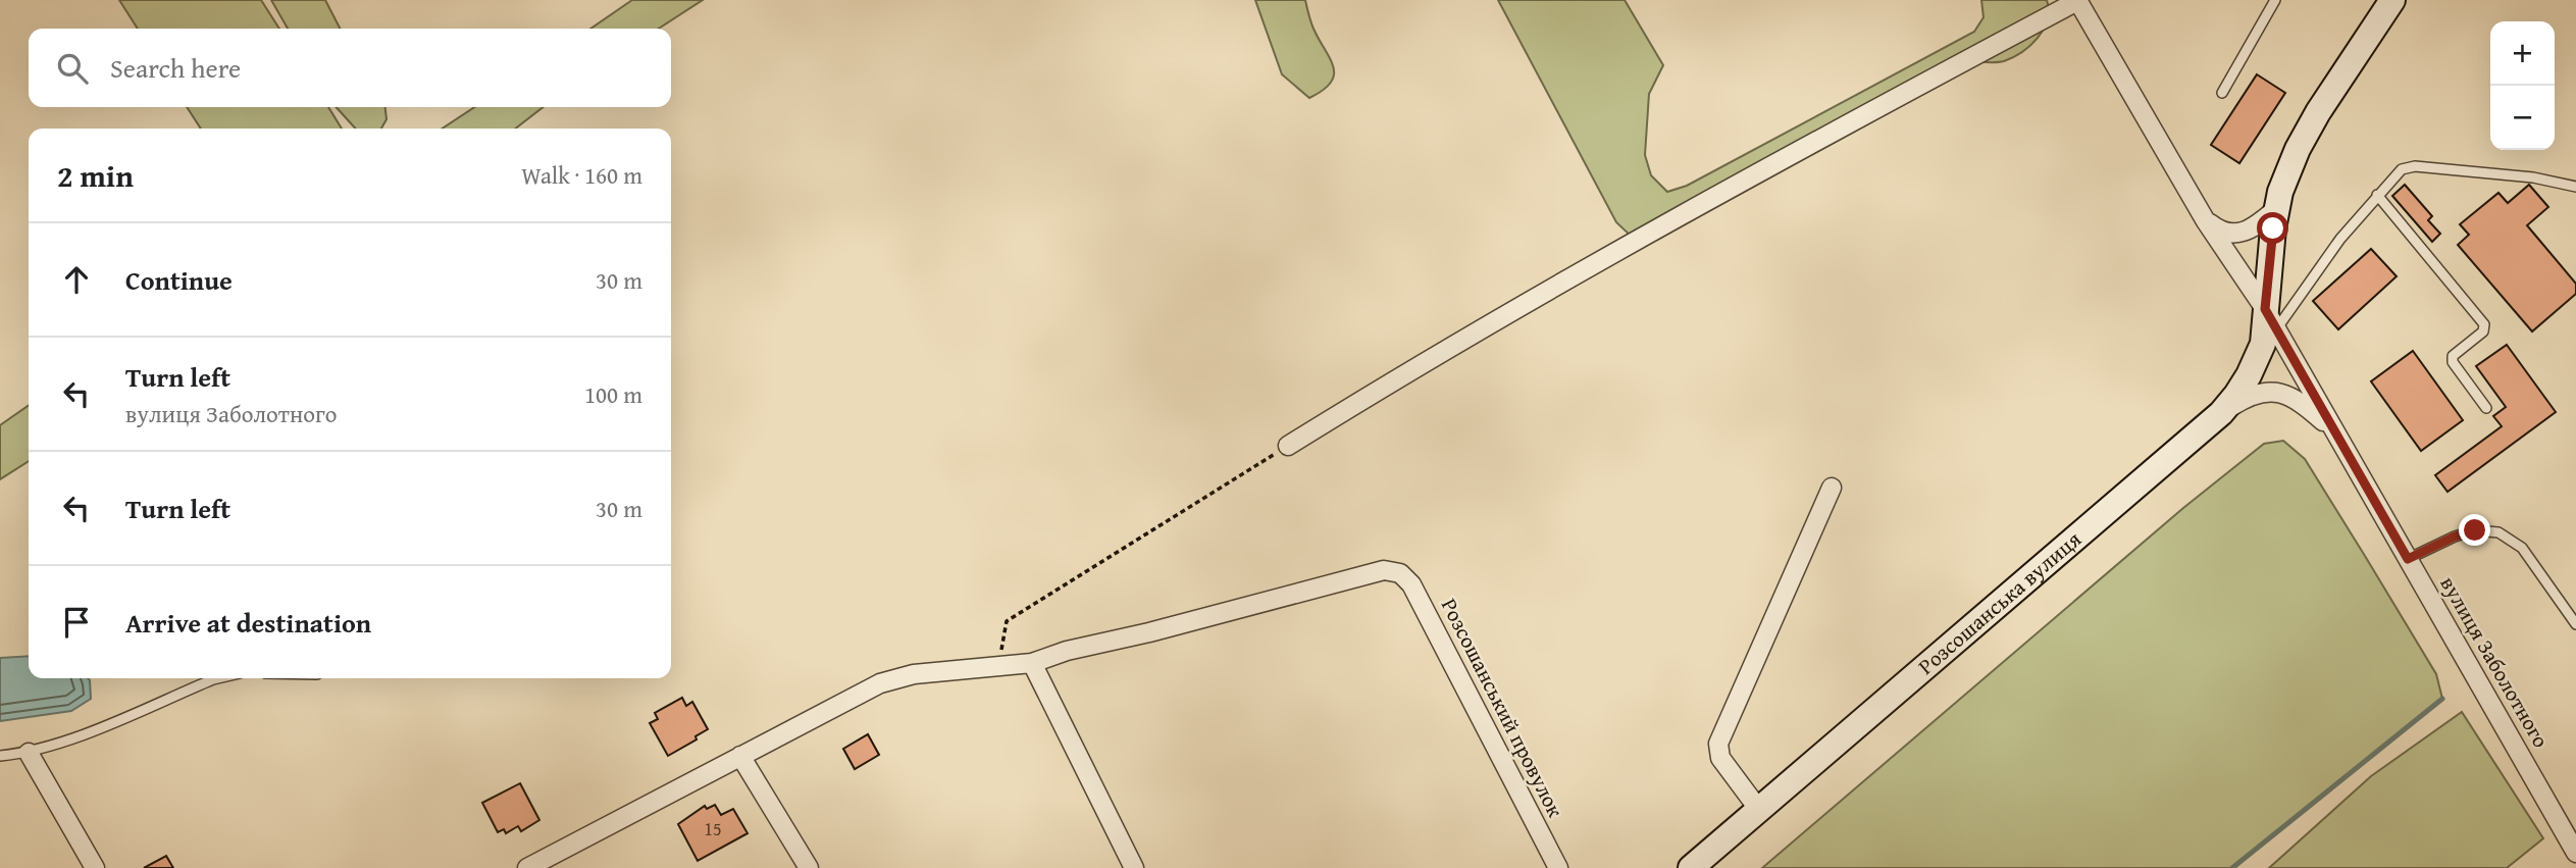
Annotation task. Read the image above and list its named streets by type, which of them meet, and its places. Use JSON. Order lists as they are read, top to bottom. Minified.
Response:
{"streets":{"street":["Розсошанська вулиця","вулиця Заболотного","Розсошанський провулок"]},"crossings":[["Розсошанська вулиця","вулиця Заболотного"]],"house_numbers":["15"],"page":{"map_buttons":["+","−"],"search":"Search here","heading":["2 min","Walk · 160 m"],"list":[["Continue","30 m"],["Turn left","вулиця Заболотного","100 m"],["Turn left","30 m"],"Arrive at destination"]}}
